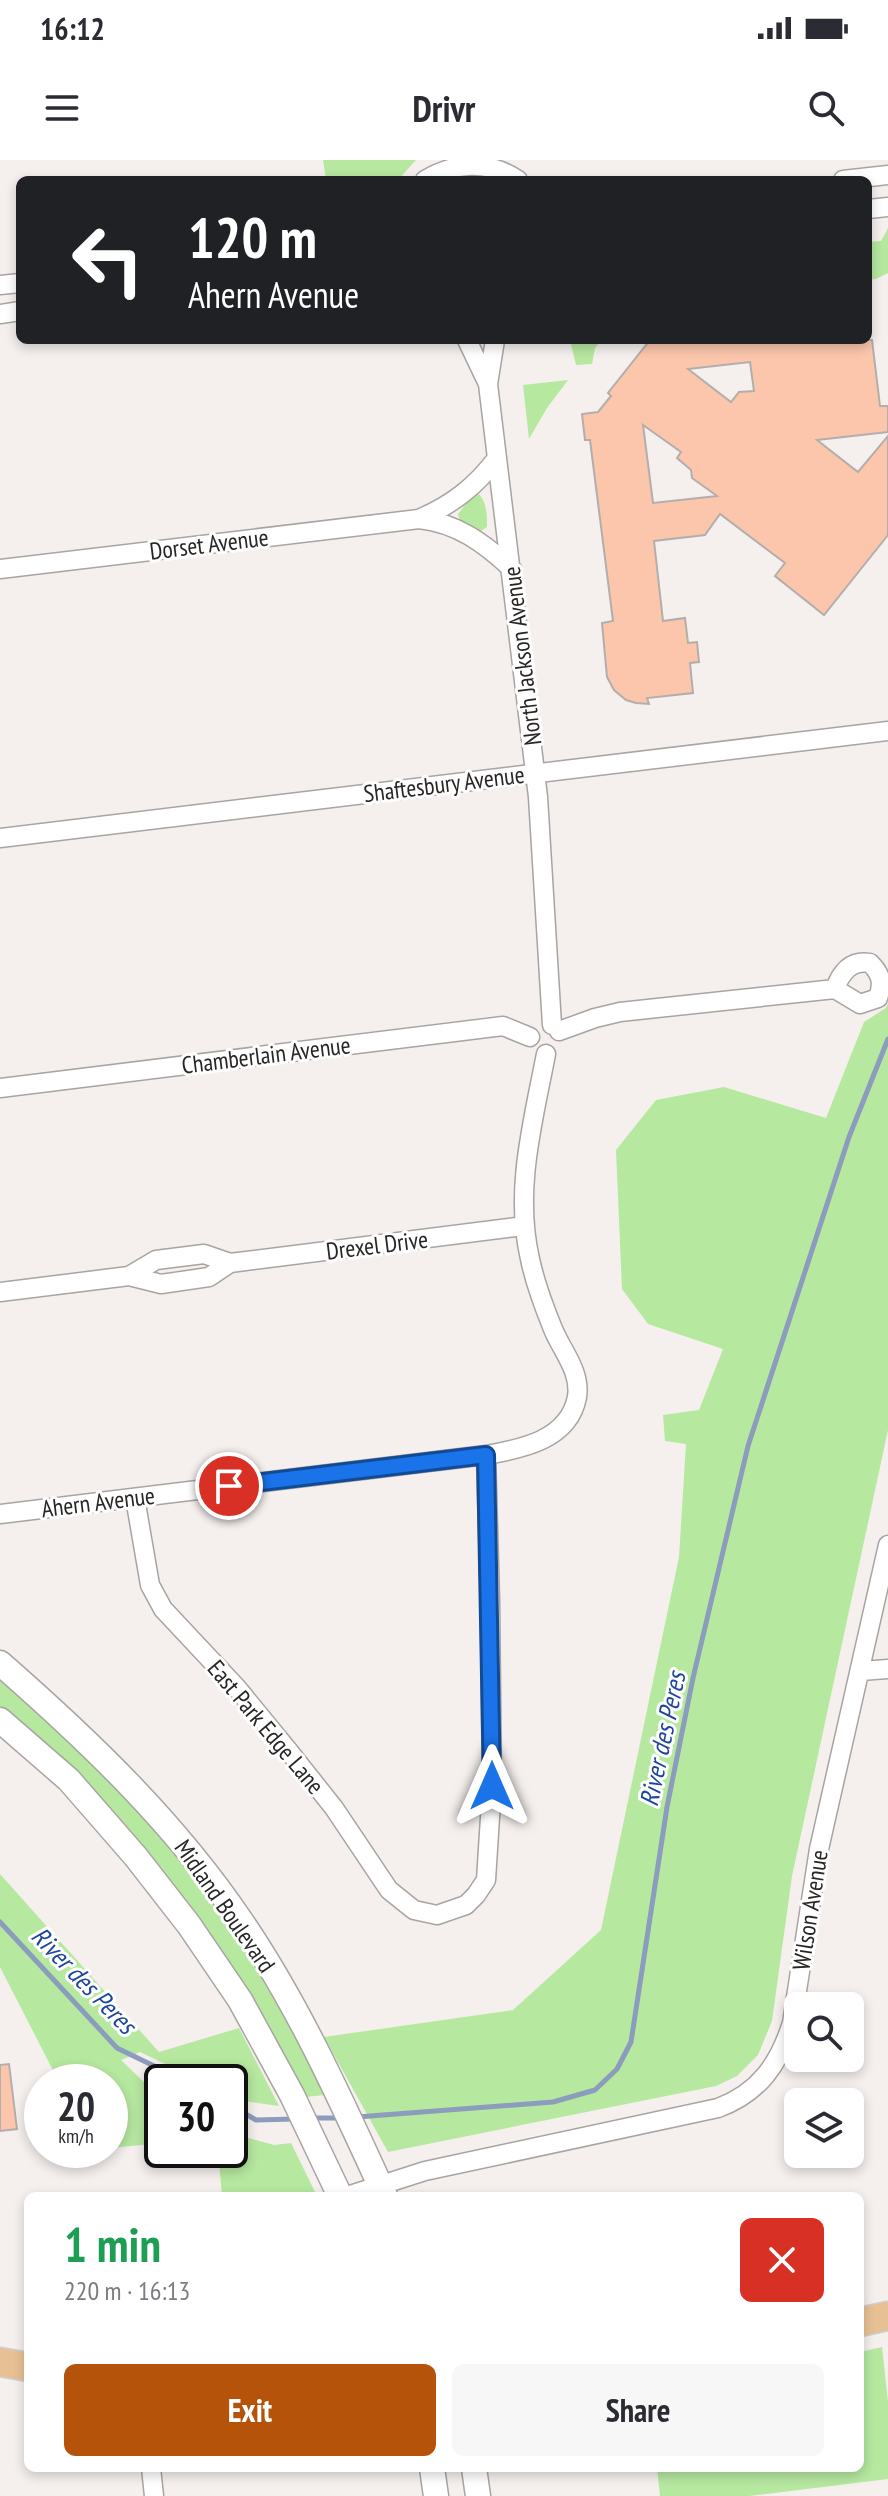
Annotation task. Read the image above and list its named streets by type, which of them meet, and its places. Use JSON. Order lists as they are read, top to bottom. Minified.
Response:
{"streets":{"main road":["Midland Boulevard"],"street":["Dorset Avenue","North Jackson Avenue","Shaftesbury Avenue","Chamberlain Avenue","Drexel Drive","Ahern Avenue","East Park Edge Lane","Wilson Avenue"]},"crossings":[["Dorset Avenue","North Jackson Avenue"],["North Jackson Avenue","Shaftesbury Avenue"],["North Jackson Avenue","Chamberlain Avenue"],["Drexel Drive","Ahern Avenue"],["Ahern Avenue","East Park Edge Lane"],["Midland Boulevard","Wilson Avenue"]],"water":["River des Peres"],"page":{"status":"16:12","header":"Drivr","turn":["120 m","Ahern Avenue"],"speed":"20 km/h","limit":"30","heading":["1 min","220 m · 16:13"],"buttons":["Exit","Share"]}}
